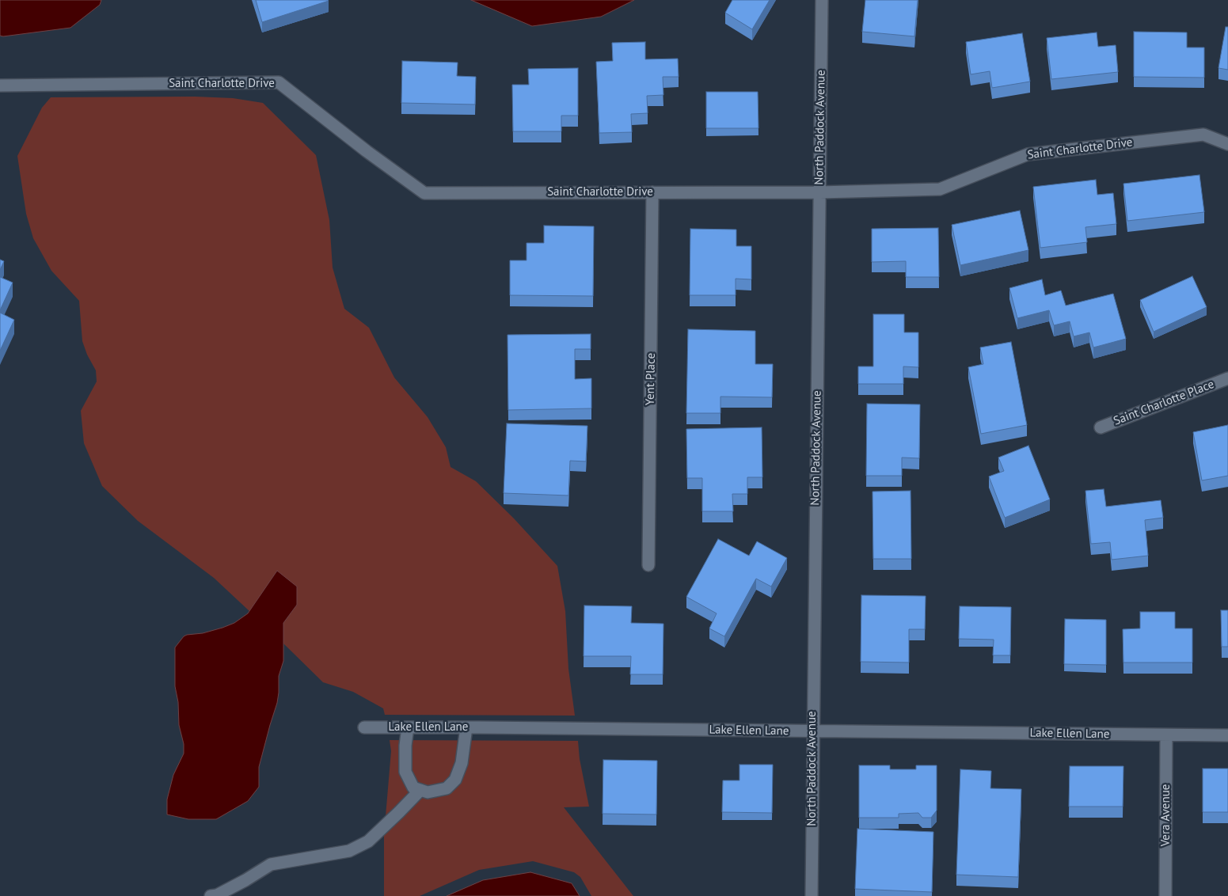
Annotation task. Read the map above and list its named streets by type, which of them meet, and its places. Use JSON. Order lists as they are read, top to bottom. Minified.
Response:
{"streets":{"street":["Saint Charlotte Drive","North Paddock Avenue","Yent Place","Saint Charlotte Place","Lake Ellen Lane","Vera Avenue"]},"crossings":[["Saint Charlotte Drive","North Paddock Avenue"],["Saint Charlotte Drive","Yent Place"],["North Paddock Avenue","Lake Ellen Lane"],["Lake Ellen Lane","Vera Avenue"]]}
